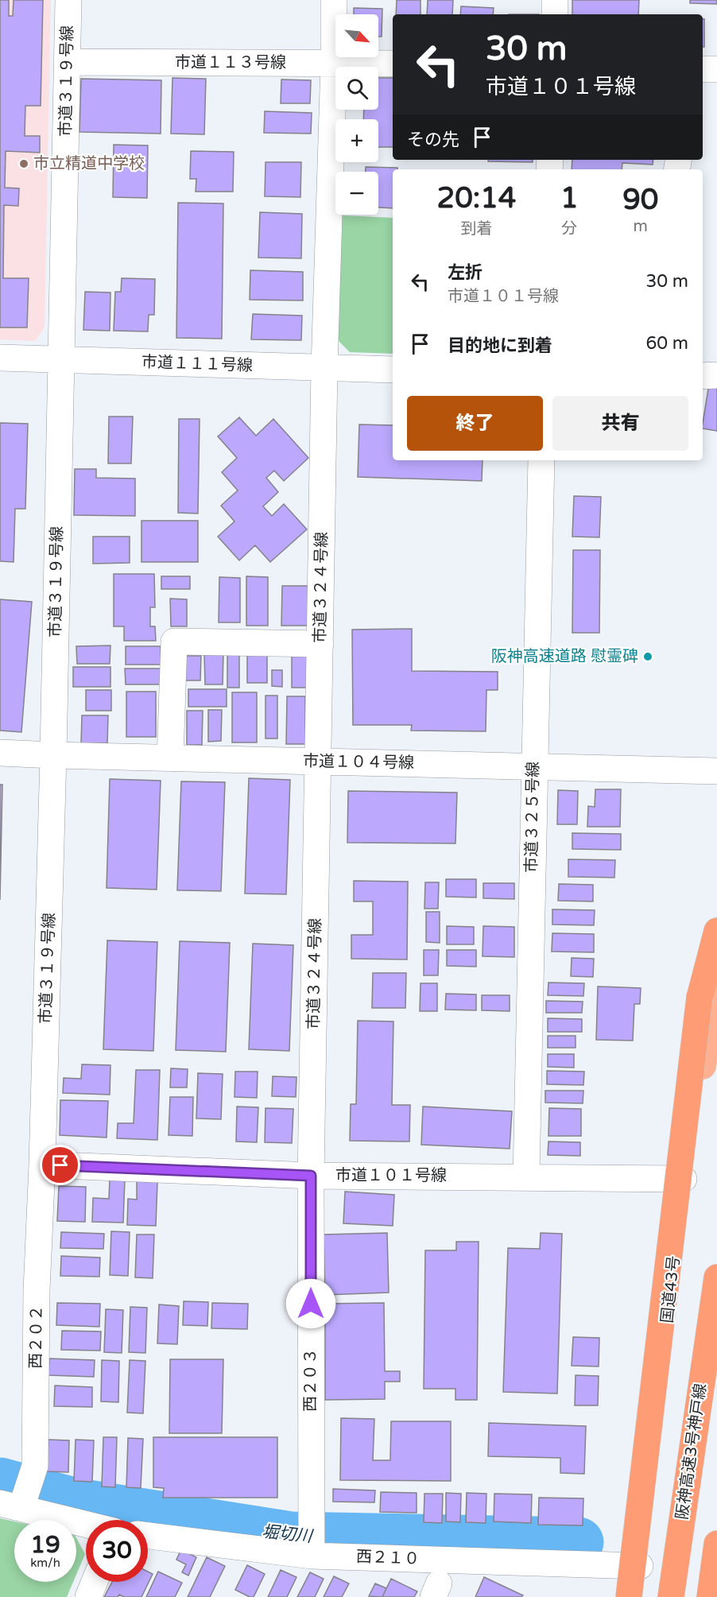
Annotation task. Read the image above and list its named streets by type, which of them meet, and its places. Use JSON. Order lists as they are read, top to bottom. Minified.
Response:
{"streets":{"highway":["国道43号","阪神高速3号神戸線"],"street":["市道１１３号線","市道３１９号線","市道１１１号線","市道３２４号線","市道１０４号線","市道３２５号線","市道１０１号線","西２０２","西２０３","西２１０"]},"crossings":[["市道１１３号線","市道３１９号線"],["市道１１３号線","市道３２４号線"],["市道３１９号線","市道１１１号線"],["市道３１９号線","市道１０４号線"],["市道３１９号線","市道１０１号線"],["市道３１９号線","西２０２"],["市道１１１号線","市道３２４号線"],["市道３２４号線","市道１０４号線"],["市道３２４号線","市道１０１号線"],["市道３２４号線","西２０３"],["市道１０４号線","市道３２５号線"],["市道３２５号線","市道１０１号線"],["市道１０１号線","国道43号"],["市道１０１号線","西２０２"],["市道１０１号線","西２０３"],["国道43号","西２１０"],["西２０３","西２１０"]],"water":["堀切川"],"places":["市立精道中学校","阪神高速道路 慰霊碑"],"north":"bottom right","page":{"map_buttons":["+","−"],"turn":["30 m","市道１０１号線"],"then":"その先","eta":["20:14","到着","1","分","90","m"],"list":[{"name":"左折","note":"市道１０１号線","value":"30 m"},{"name":"目的地に到着","value":"60 m"}],"buttons":["終了","共有"],"speed":"19 km/h","limit":"30"}}
